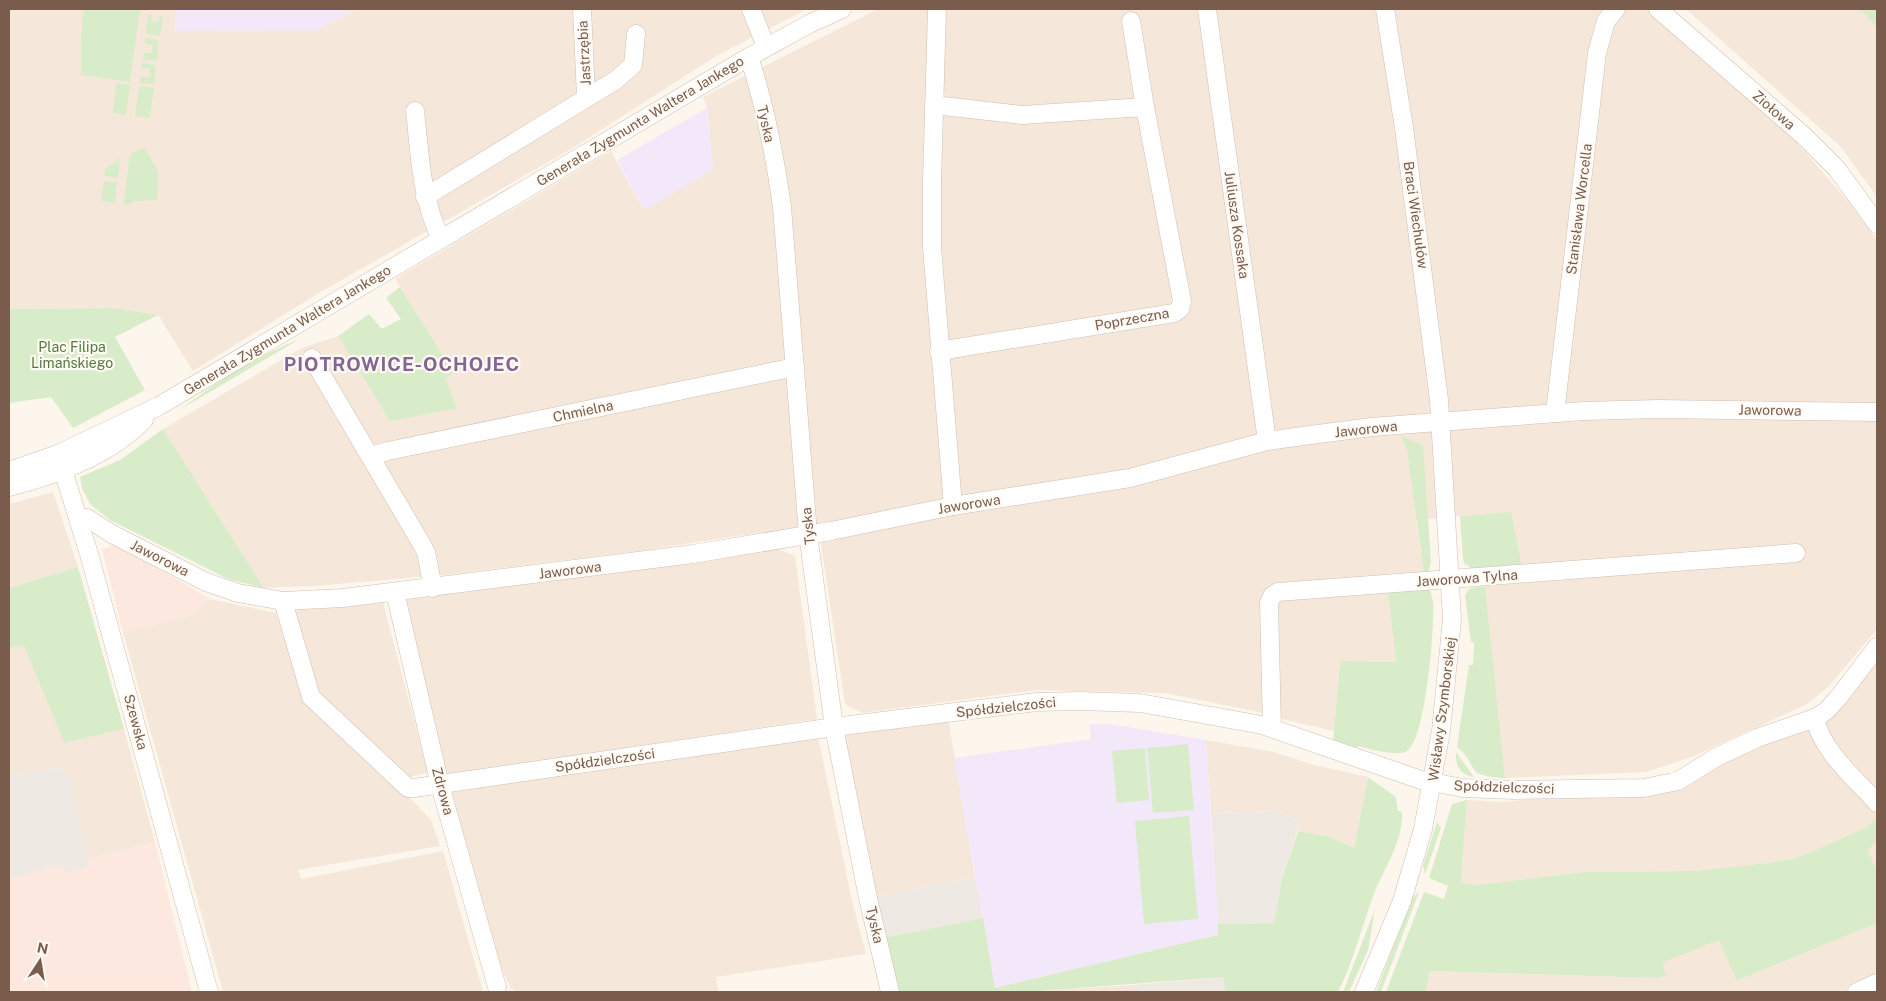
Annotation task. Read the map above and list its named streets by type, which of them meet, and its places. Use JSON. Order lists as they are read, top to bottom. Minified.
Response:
{"streets":{"street":["Jastrzębia","Ziołowa","Generała Zygmunta Waltera Jankego","Tyska","Stanisława Worcella","Braci Wiechułów","Juliusza Kossaka","Poprzeczna","Jaworowa","Chmielna","Jaworowa Tylna","Spółdzielczości","Wisławy Szymborskiej","Szewska","Zdrowa"]},"crossings":[["Generała Zygmunta Waltera Jankego","Tyska"],["Generała Zygmunta Waltera Jankego","Szewska"],["Tyska","Jaworowa"],["Tyska","Chmielna"],["Tyska","Spółdzielczości"],["Stanisława Worcella","Jaworowa"],["Braci Wiechułów","Jaworowa"],["Braci Wiechułów","Wisławy Szymborskiej"],["Juliusza Kossaka","Jaworowa"],["Jaworowa","Spółdzielczości"],["Jaworowa","Wisławy Szymborskiej"],["Jaworowa","Szewska"],["Jaworowa","Zdrowa"],["Jaworowa Tylna","Spółdzielczości"],["Jaworowa Tylna","Wisławy Szymborskiej"],["Spółdzielczości","Wisławy Szymborskiej"],["Spółdzielczości","Zdrowa"]],"districts":["PIOTROWICE-OCHOJEC"],"parks":["Plac Filipa Limańskiego"],"north":"top"}
